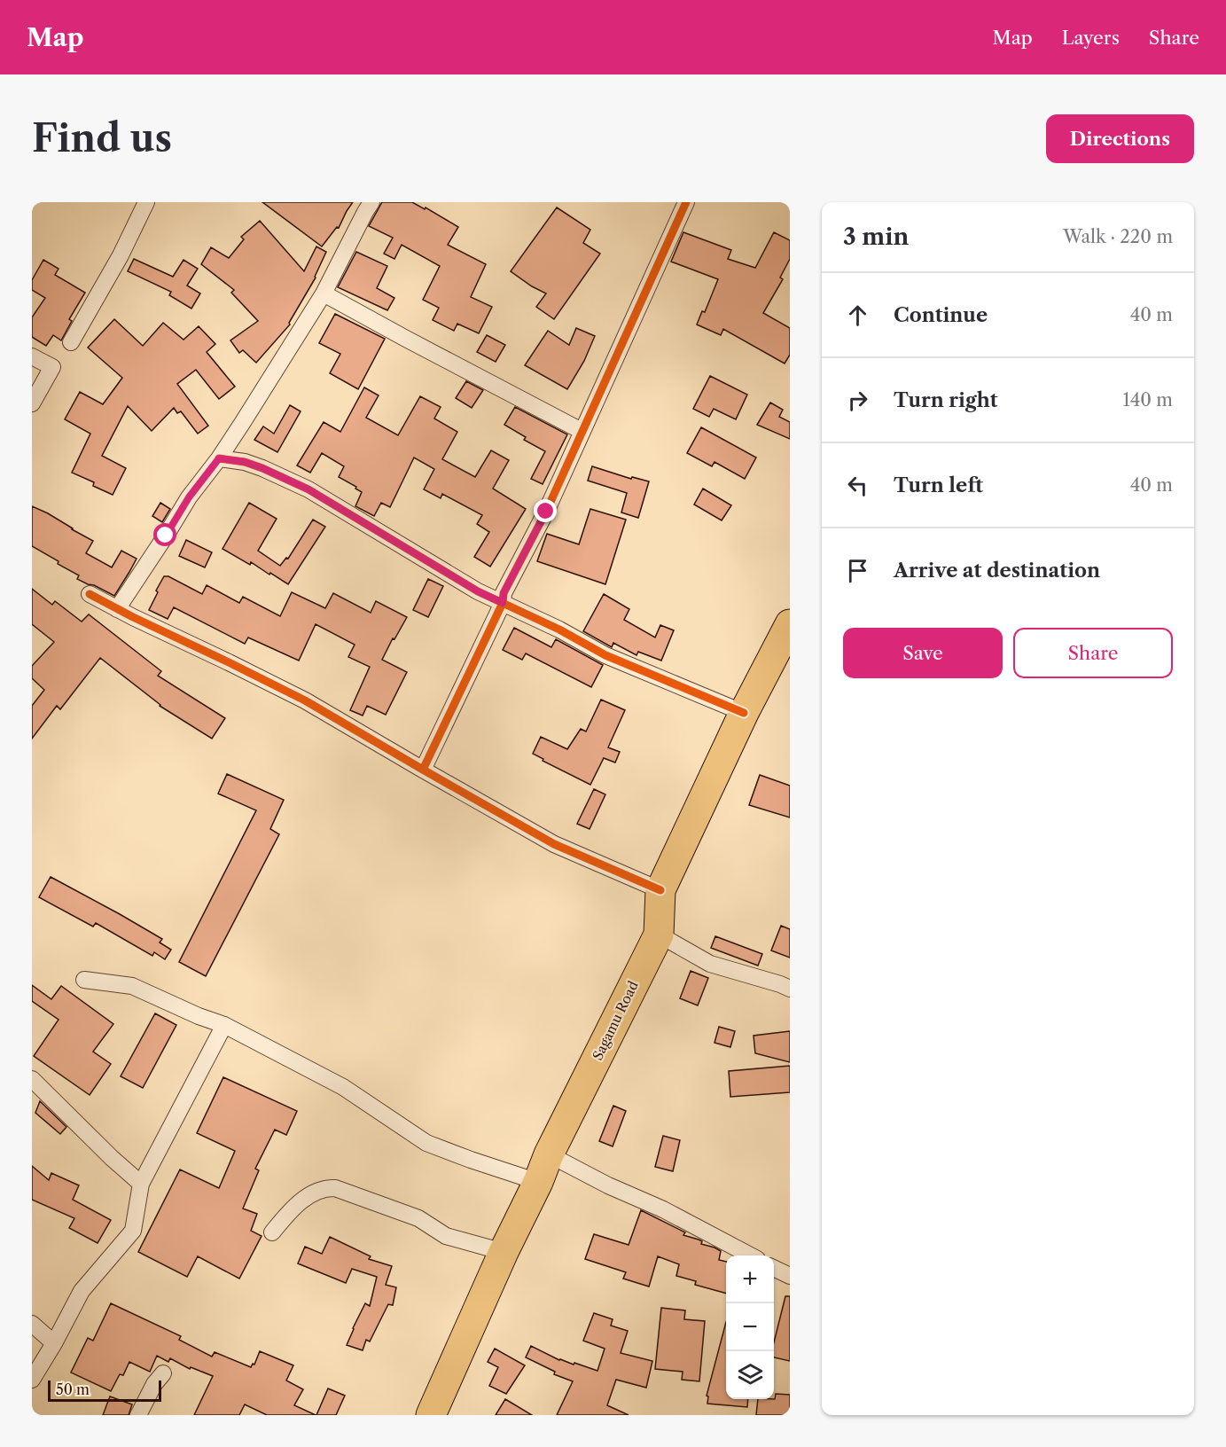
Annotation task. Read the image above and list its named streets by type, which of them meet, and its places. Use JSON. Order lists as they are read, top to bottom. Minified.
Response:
{"streets":{"highway":["Sagamu Road"]},"scale_bar":"50 m","page":{"header":"Map","nav":["Map","Layers","Share"],"buttons":["Directions",["Save","Share"]],"title":"Find us","heading":["3 min","Walk · 220 m"],"list":[["Continue","40 m"],["Turn right","140 m"],["Turn left","40 m"],"Arrive at destination"],"map_buttons":["+","−"],"scale":"50 m"}}
